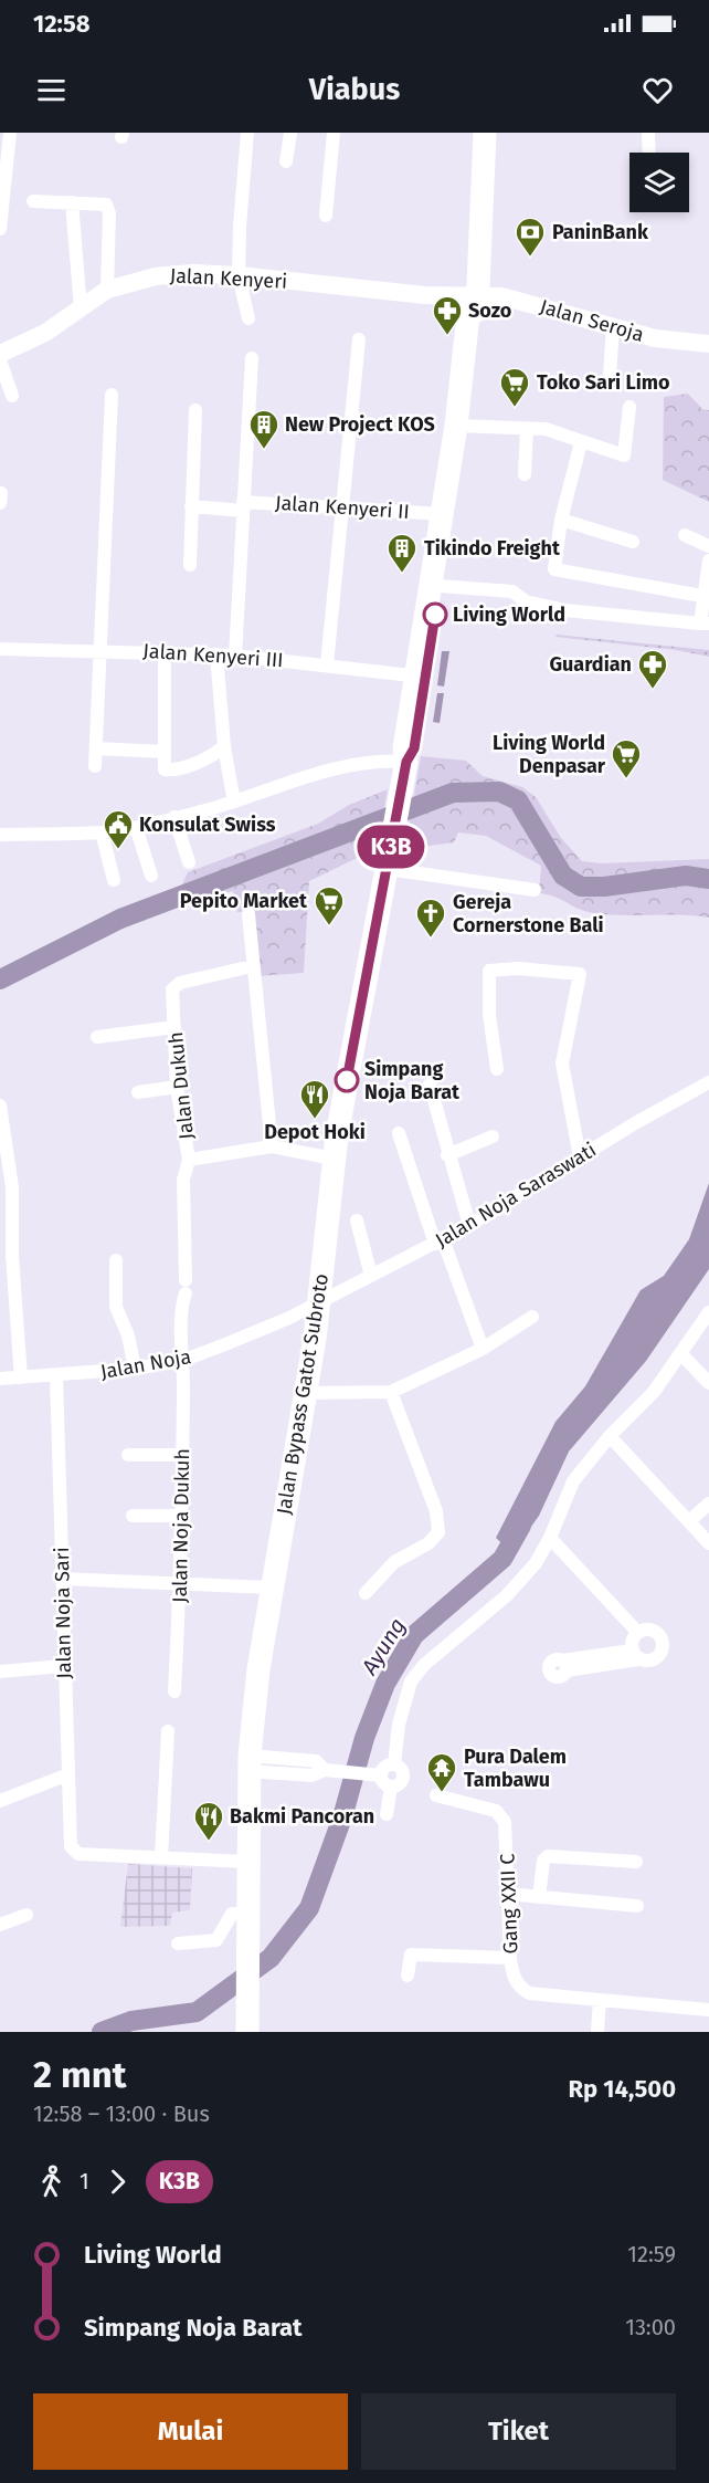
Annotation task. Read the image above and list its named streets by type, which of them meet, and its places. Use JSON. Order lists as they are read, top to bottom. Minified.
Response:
{"streets":{"highway":["Jalan Bypass Gatot Subroto"],"street":["Jalan Kenyeri","Jalan Seroja","Jalan Kenyeri II","Jalan Kenyeri III","Jalan Dukuh","Jalan Noja Saraswati","Jalan Noja","Jalan Noja Dukuh","Jalan Noja Sari","Gang XXII C"]},"crossings":[["Jalan Kenyeri","Jalan Seroja"],["Jalan Kenyeri","Jalan Bypass Gatot Subroto"],["Jalan Seroja","Jalan Bypass Gatot Subroto"],["Jalan Kenyeri II","Jalan Bypass Gatot Subroto"],["Jalan Kenyeri III","Jalan Bypass Gatot Subroto"],["Jalan Dukuh","Jalan Bypass Gatot Subroto"],["Jalan Dukuh","Jalan Noja Dukuh"],["Jalan Noja Saraswati","Jalan Noja"],["Jalan Noja Saraswati","Jalan Bypass Gatot Subroto"],["Jalan Noja","Jalan Bypass Gatot Subroto"],["Jalan Noja","Jalan Noja Dukuh"],["Jalan Noja","Jalan Noja Sari"]],"water":["Ayung"],"places":{"bank":["PaninBank"],"pharmacy":["Sozo","Guardian"],"supermarket":["Toko Sari Limo","Living World Denpasar","Pepito Market"],"building":["New Project KOS","Tikindo Freight"],"other":["Living World","Simpang Noja Barat"],"public building":["Konsulat Swiss"],"church":["Gereja Cornerstone Bali"],"restaurant":["Depot Hoki","Bakmi Pancoran"],"temple":["Pura Dalem Tambawu"]},"lines":["bus line K3B"],"page":{"status":"12:58","header":"Viabus","on_map":"K3B","heading":["2 mnt","12:58 – 13:00 · Bus","Rp 14,500"],"legs":["1","K3B"],"list":[{"name":"Living World","value":"12:59"},{"name":"Simpang Noja Barat","value":"13:00"}],"buttons":["Mulai","Tiket"]}}
